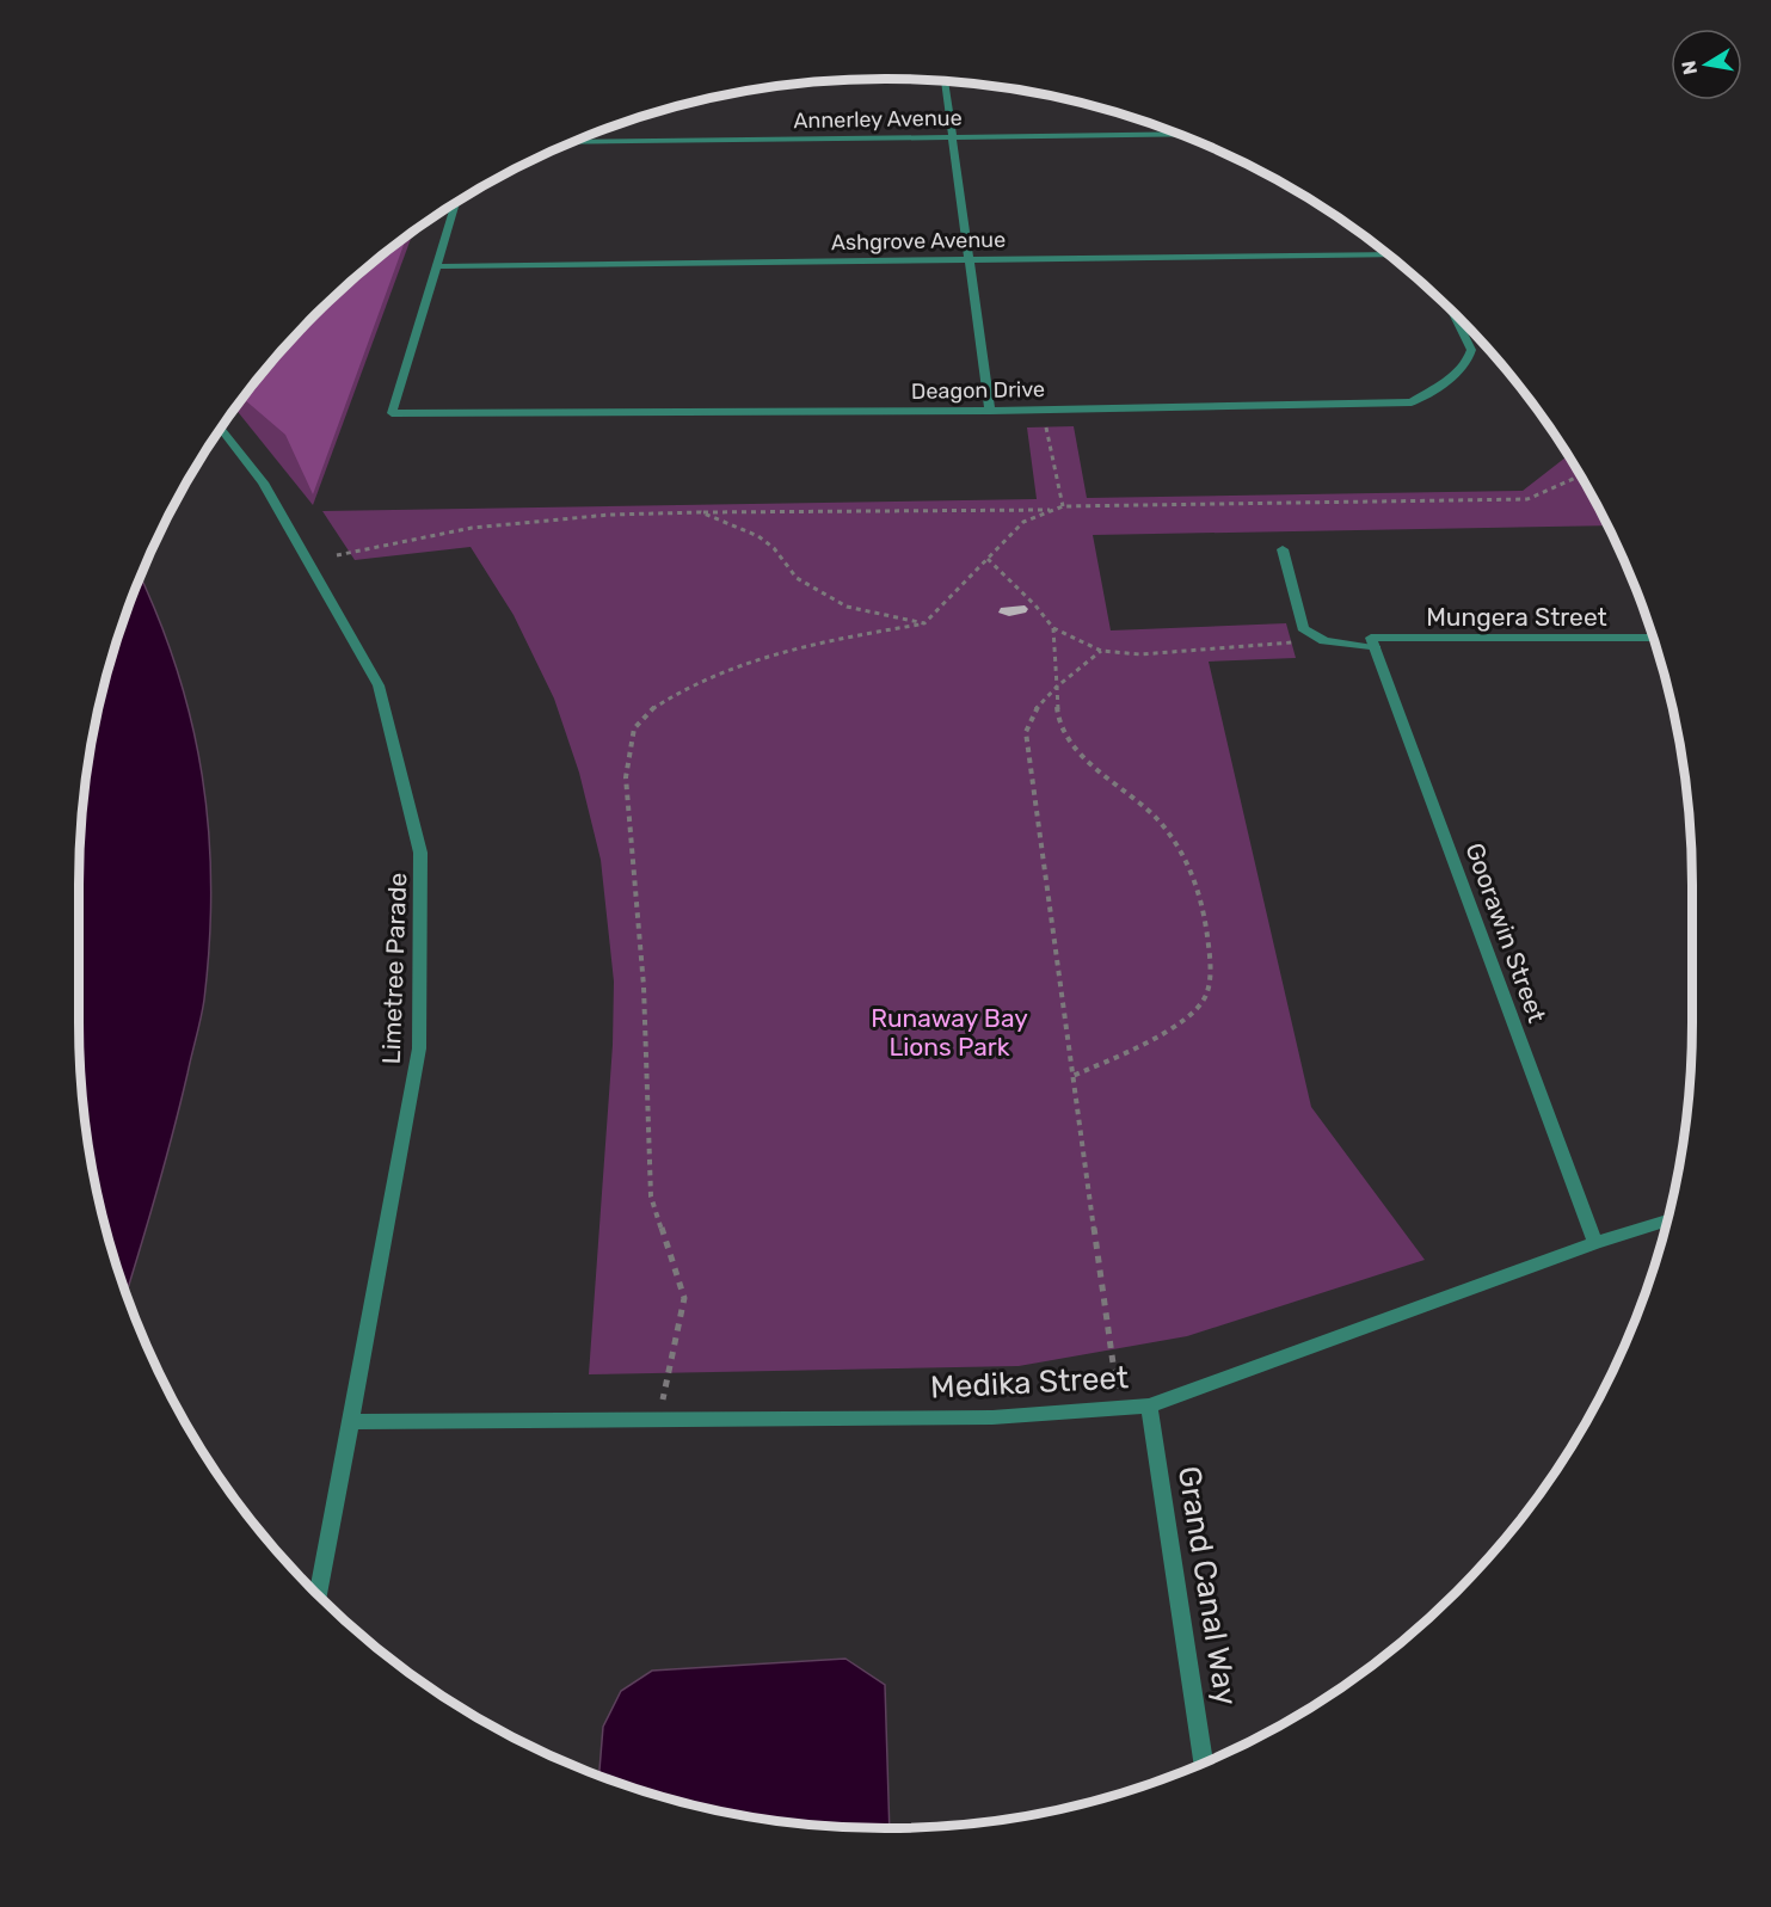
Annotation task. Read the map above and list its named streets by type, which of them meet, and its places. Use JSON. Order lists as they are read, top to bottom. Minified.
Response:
{"streets":{"street":["Annerley Avenue","Ashgrove Avenue","Deagon Drive","Mungera Street","Goorawin Street","Limetree Parade","Medika Street","Grand Canal Way"]},"crossings":[["Ashgrove Avenue","Deagon Drive"],["Mungera Street","Goorawin Street"],["Goorawin Street","Medika Street"],["Limetree Parade","Medika Street"],["Medika Street","Grand Canal Way"]],"parks":["Runaway Bay Lions Park"],"north":"left"}
